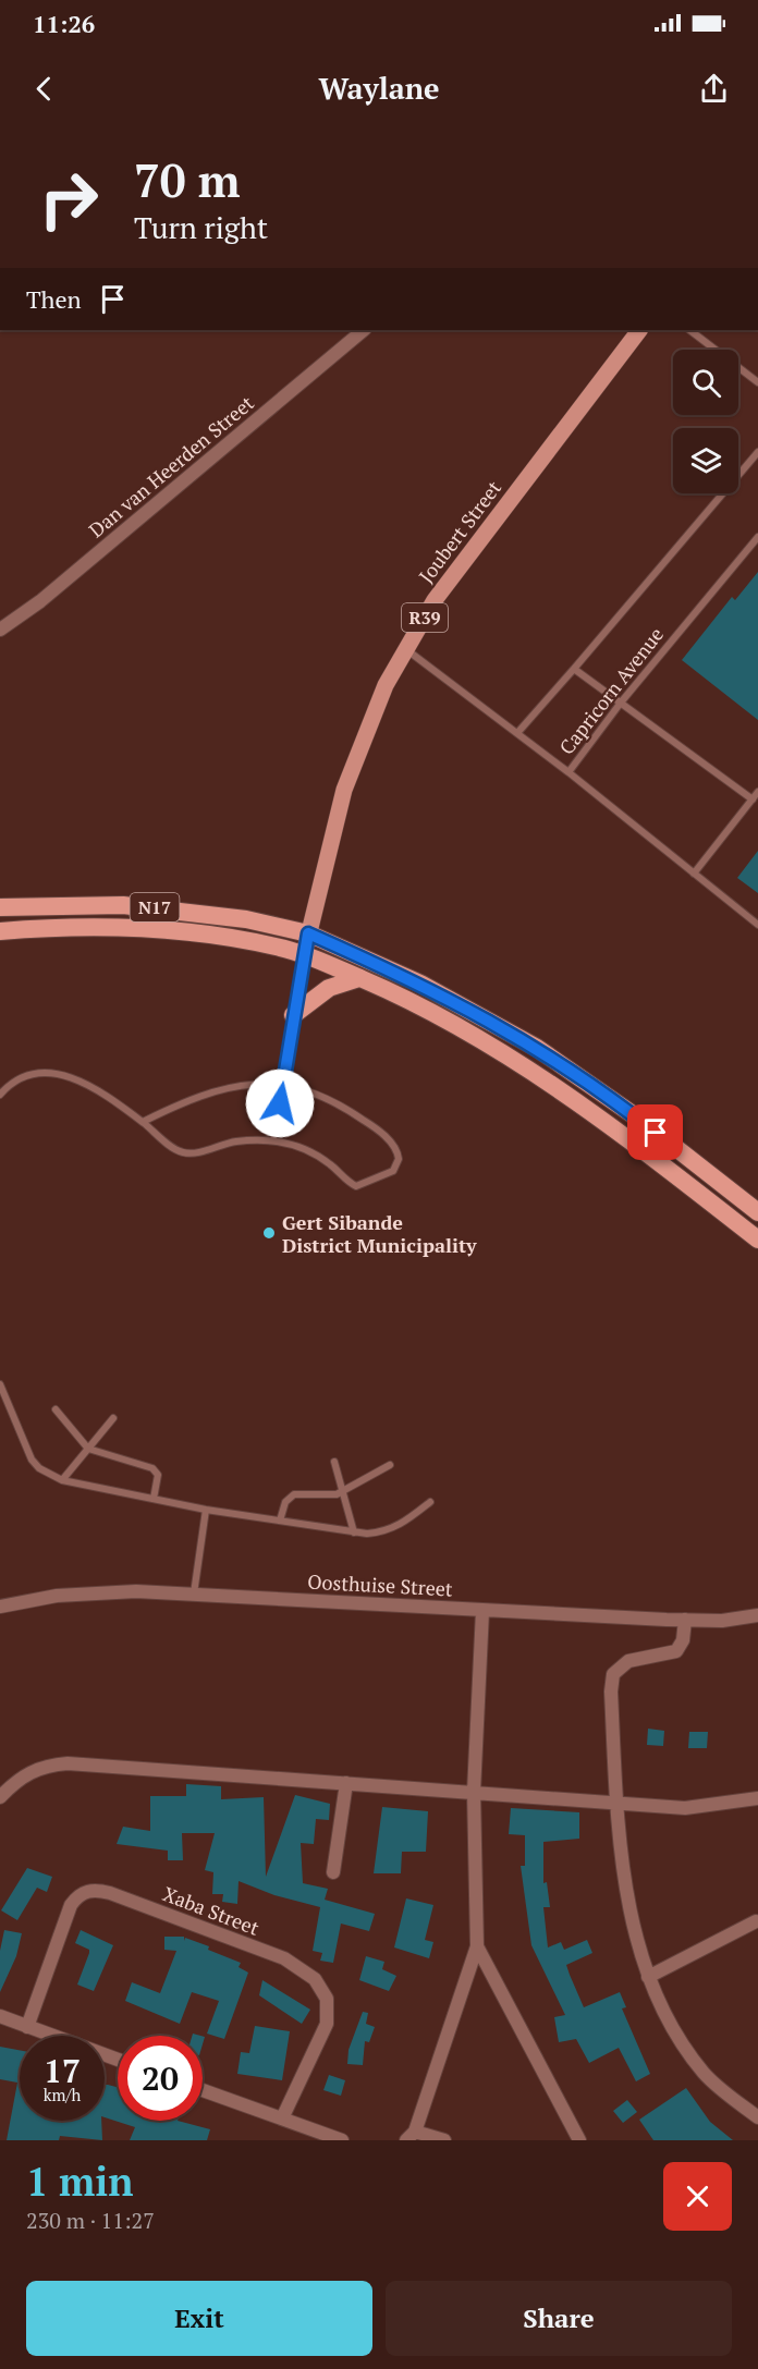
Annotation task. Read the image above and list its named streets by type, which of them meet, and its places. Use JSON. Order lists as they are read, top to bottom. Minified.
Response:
{"streets":{"highway":["N17"],"main road":["Joubert Street","R39"],"street":["Dan van Heerden Street","Oosthuise Street","Xaba Street"],"lane":["Capricorn Avenue"]},"crossings":[["Joubert Street","N17"]],"places":["Gert Sibande District Municipality"],"page":{"status":"11:26","header":"Waylane","turn":["70 m","Turn right"],"then":"Then","speed":"17 km/h","limit":"20","heading":["1 min","230 m · 11:27"],"buttons":["Exit","Share"]}}
